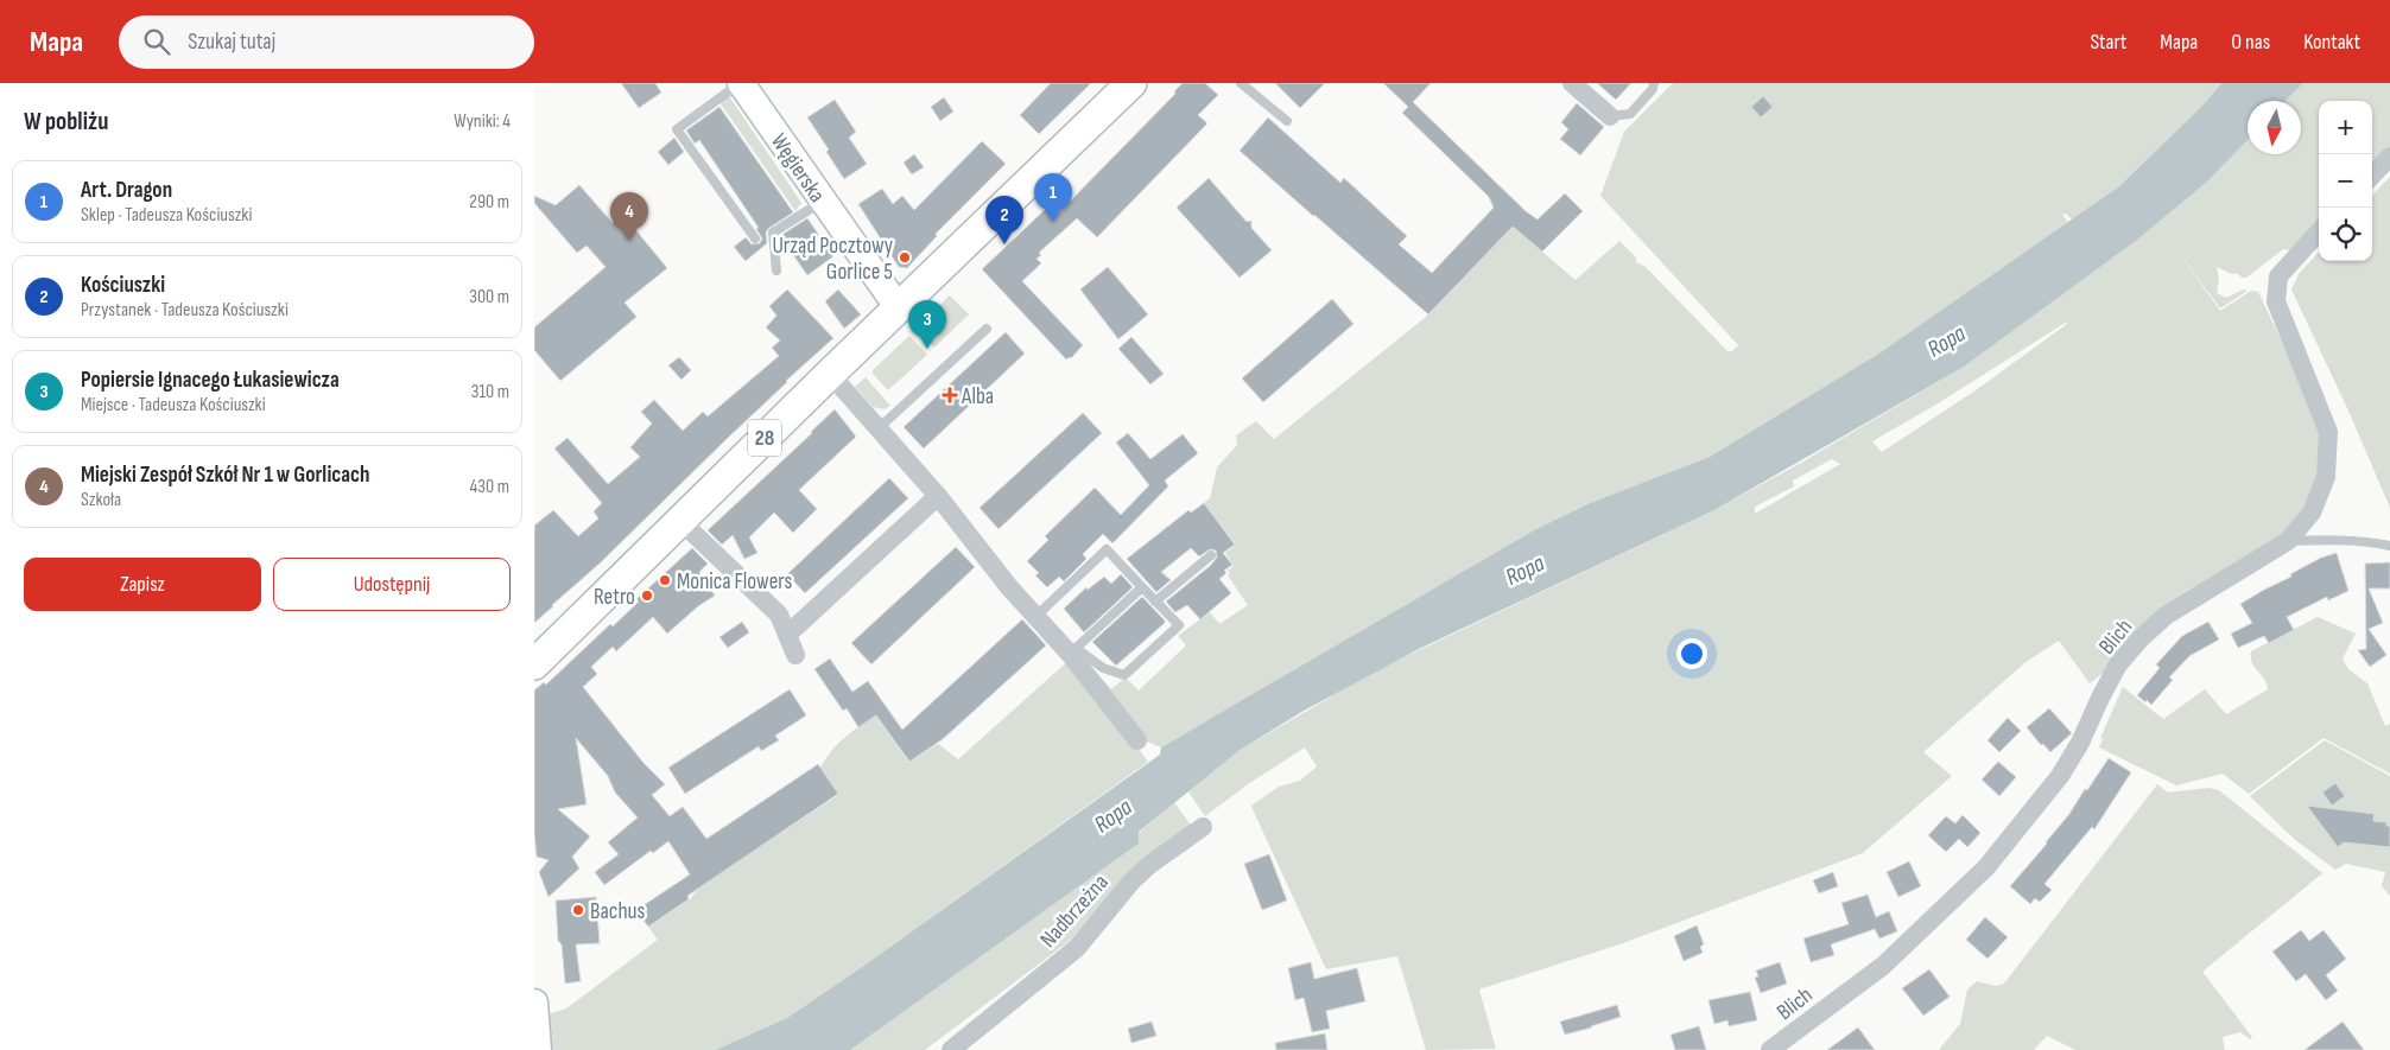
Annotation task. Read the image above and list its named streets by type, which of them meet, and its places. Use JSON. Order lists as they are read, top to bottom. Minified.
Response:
{"streets":{"main road":["Węgierska","28"],"street":["Blich","Nadbrzeżna"]},"crossings":[["Węgierska","28"]],"water":["Ropa"],"places":{"other":["Urząd Pocztowy Gorlice 5","Monica Flowers","Retro","Bachus"],"health":["Alba"]},"north":"bottom","page":{"header":"Mapa","search":"Szukaj tutaj","nav":["Start","Mapa","O nas","Kontakt"],"heading":["W pobliżu","Wyniki: 4"],"map_buttons":["+","−"],"list":[{"mark":"1","name":"Art. Dragon","note":"Sklep · Tadeusza Kościuszki","value":"290 m"},{"mark":"2","name":"Kościuszki","note":"Przystanek · Tadeusza Kościuszki","value":"300 m"},{"mark":"3","name":"Popiersie Ignacego Łukasiewicza","note":"Miejsce · Tadeusza Kościuszki","value":"310 m"},{"mark":"4","name":"Miejski Zespół Szkół Nr 1 w Gorlicach","note":"Szkoła","value":"430 m"}],"pins":["1","4","2","3"],"buttons":["Zapisz","Udostępnij"]}}
